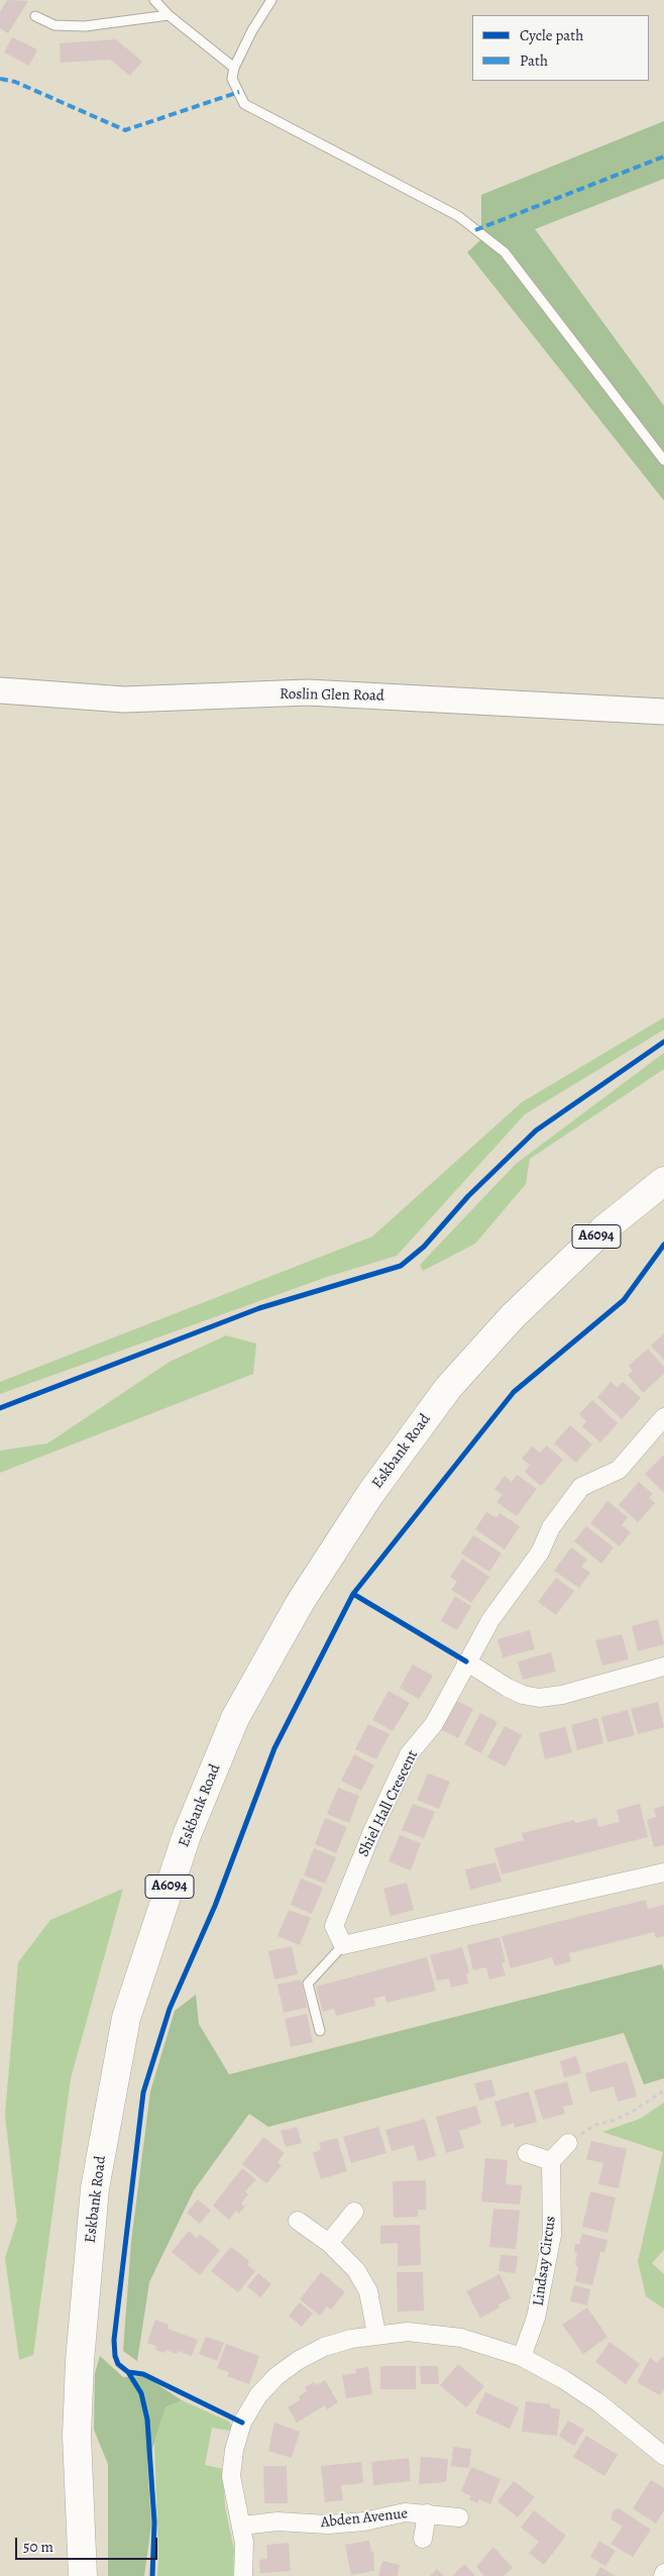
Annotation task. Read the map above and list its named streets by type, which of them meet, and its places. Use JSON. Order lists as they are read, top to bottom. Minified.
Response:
{"streets":{"main road":["Roslin Glen Road","A6094","Eskbank Road"],"street":["Shiel Hall Crescent","Lindsay Circus","Abden Avenue"]},"legend":["Cycle path","Path"],"scale_bar":"50 m"}
